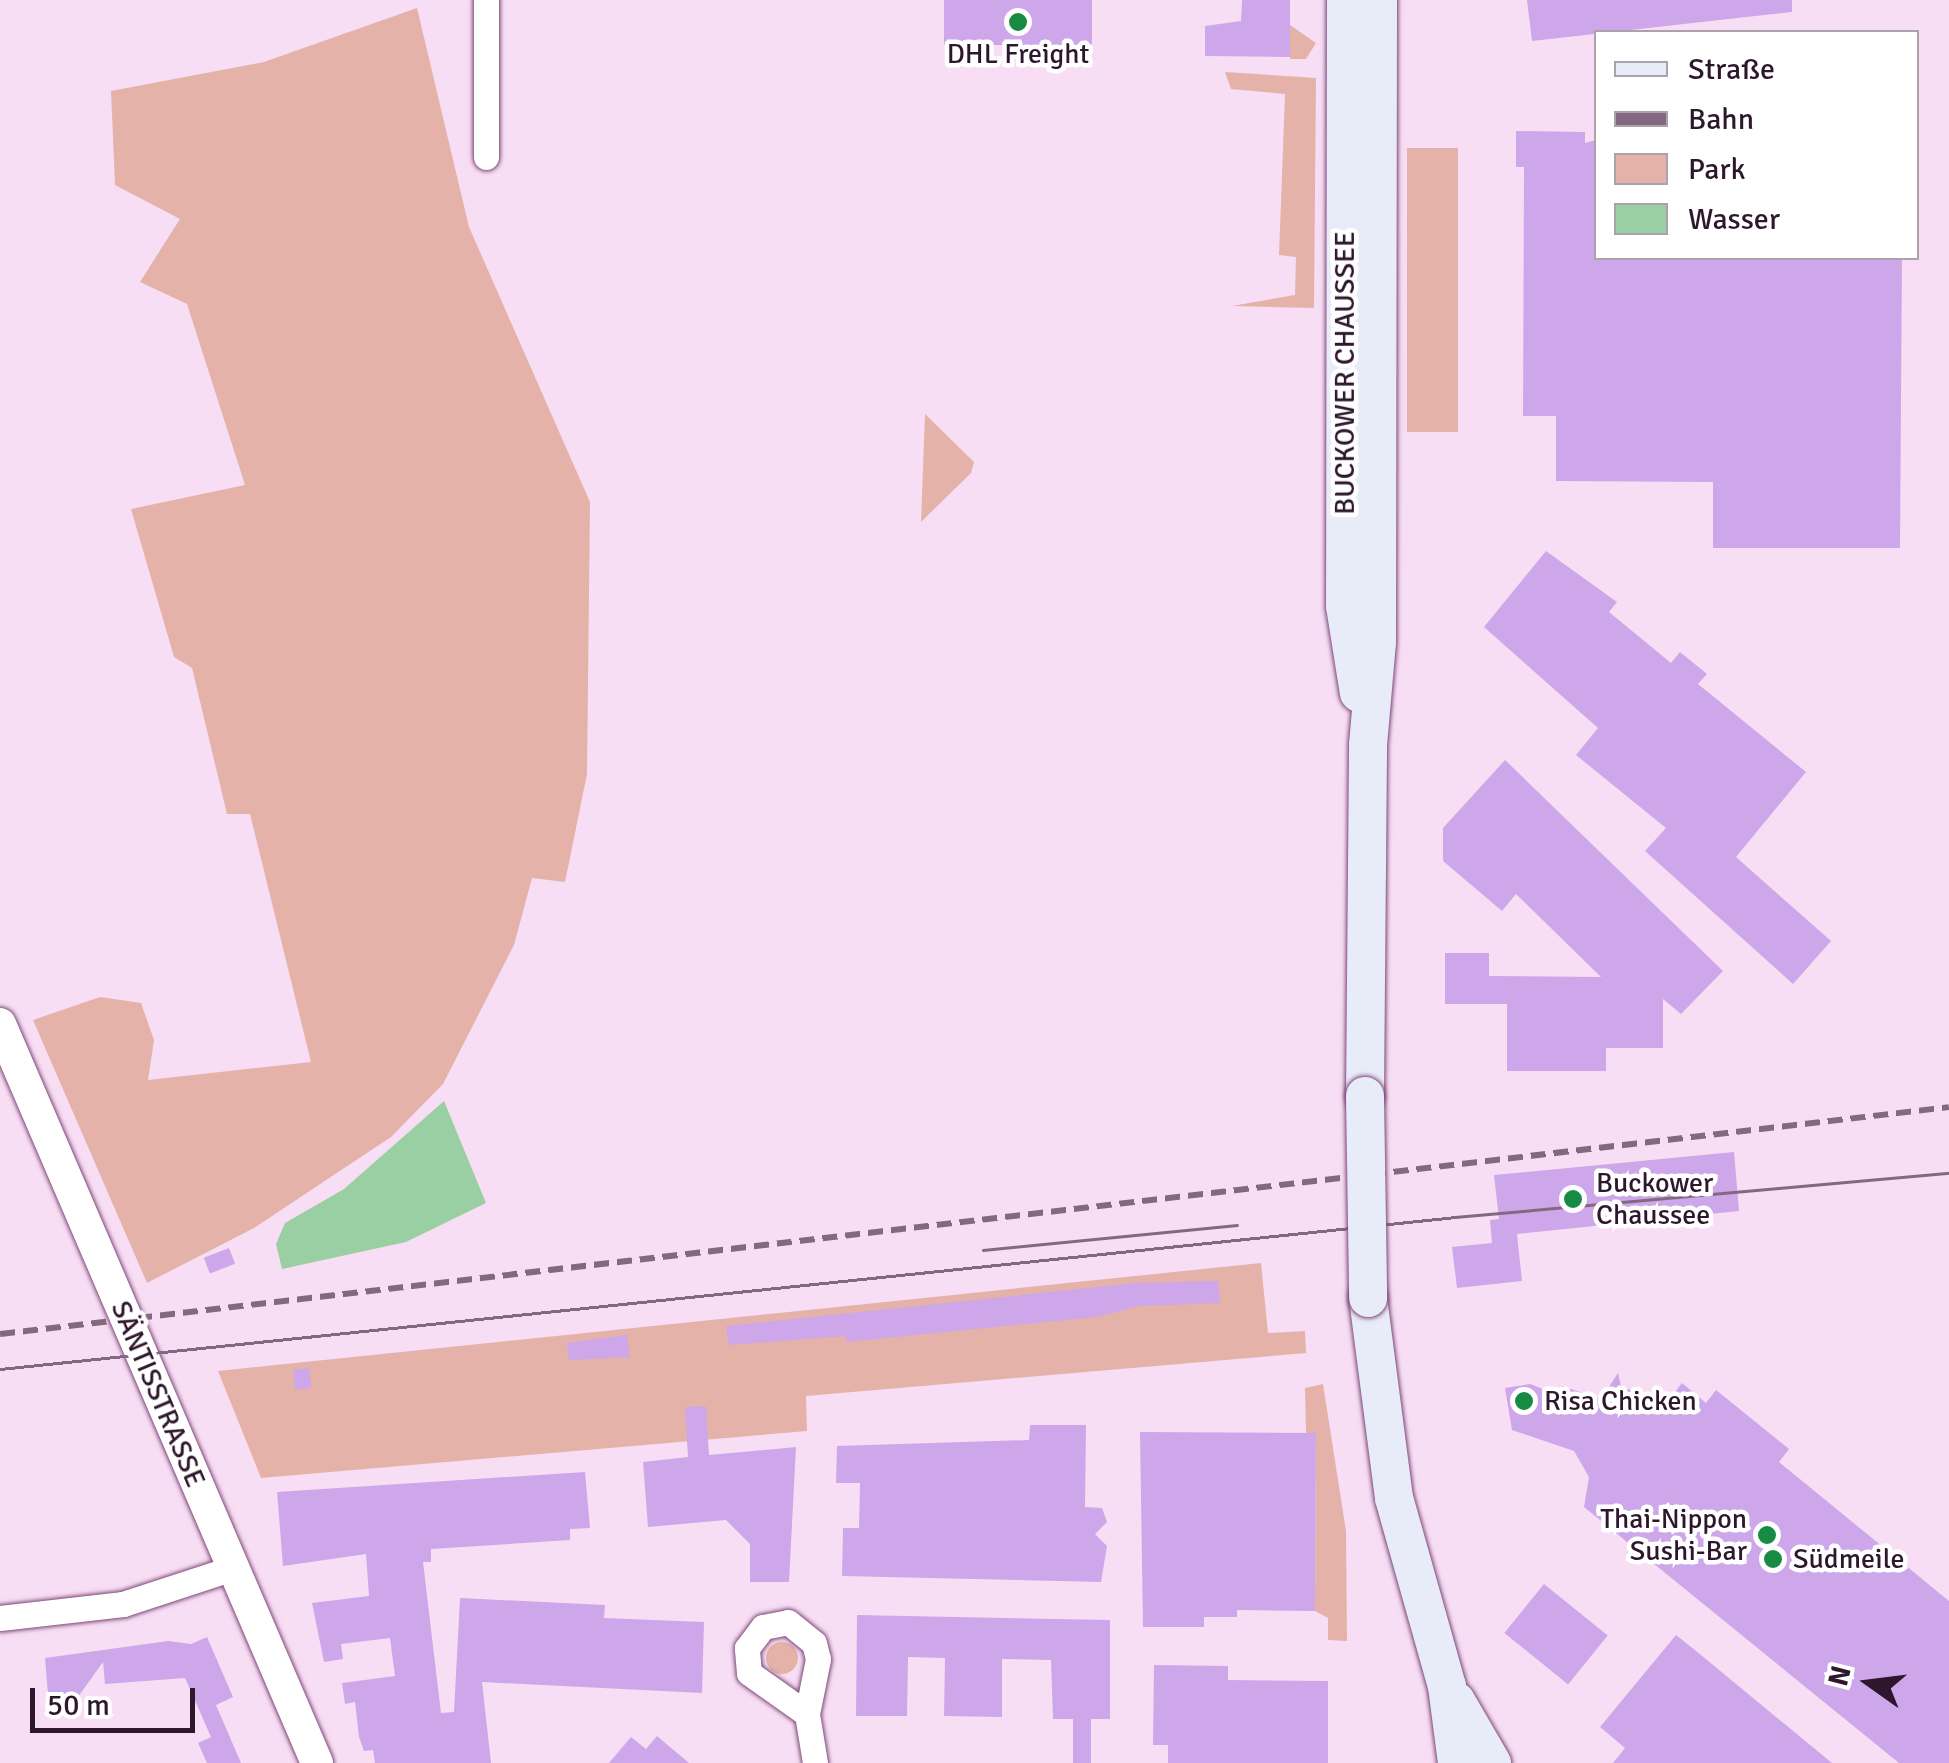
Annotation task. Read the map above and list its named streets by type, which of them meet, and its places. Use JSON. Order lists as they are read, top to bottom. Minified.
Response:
{"streets":{"main road":["BUCKOWER CHAUSSEE"],"street":["SÄNTISSTRASSE"]},"places":["DHL Freight","Buckower Chaussee","Risa Chicken","Thai-Nippon Sushi-Bar","Südmeile"],"legend":["Straße","Bahn","Park","Wasser"],"scale_bar":"50 m","north":"left"}
